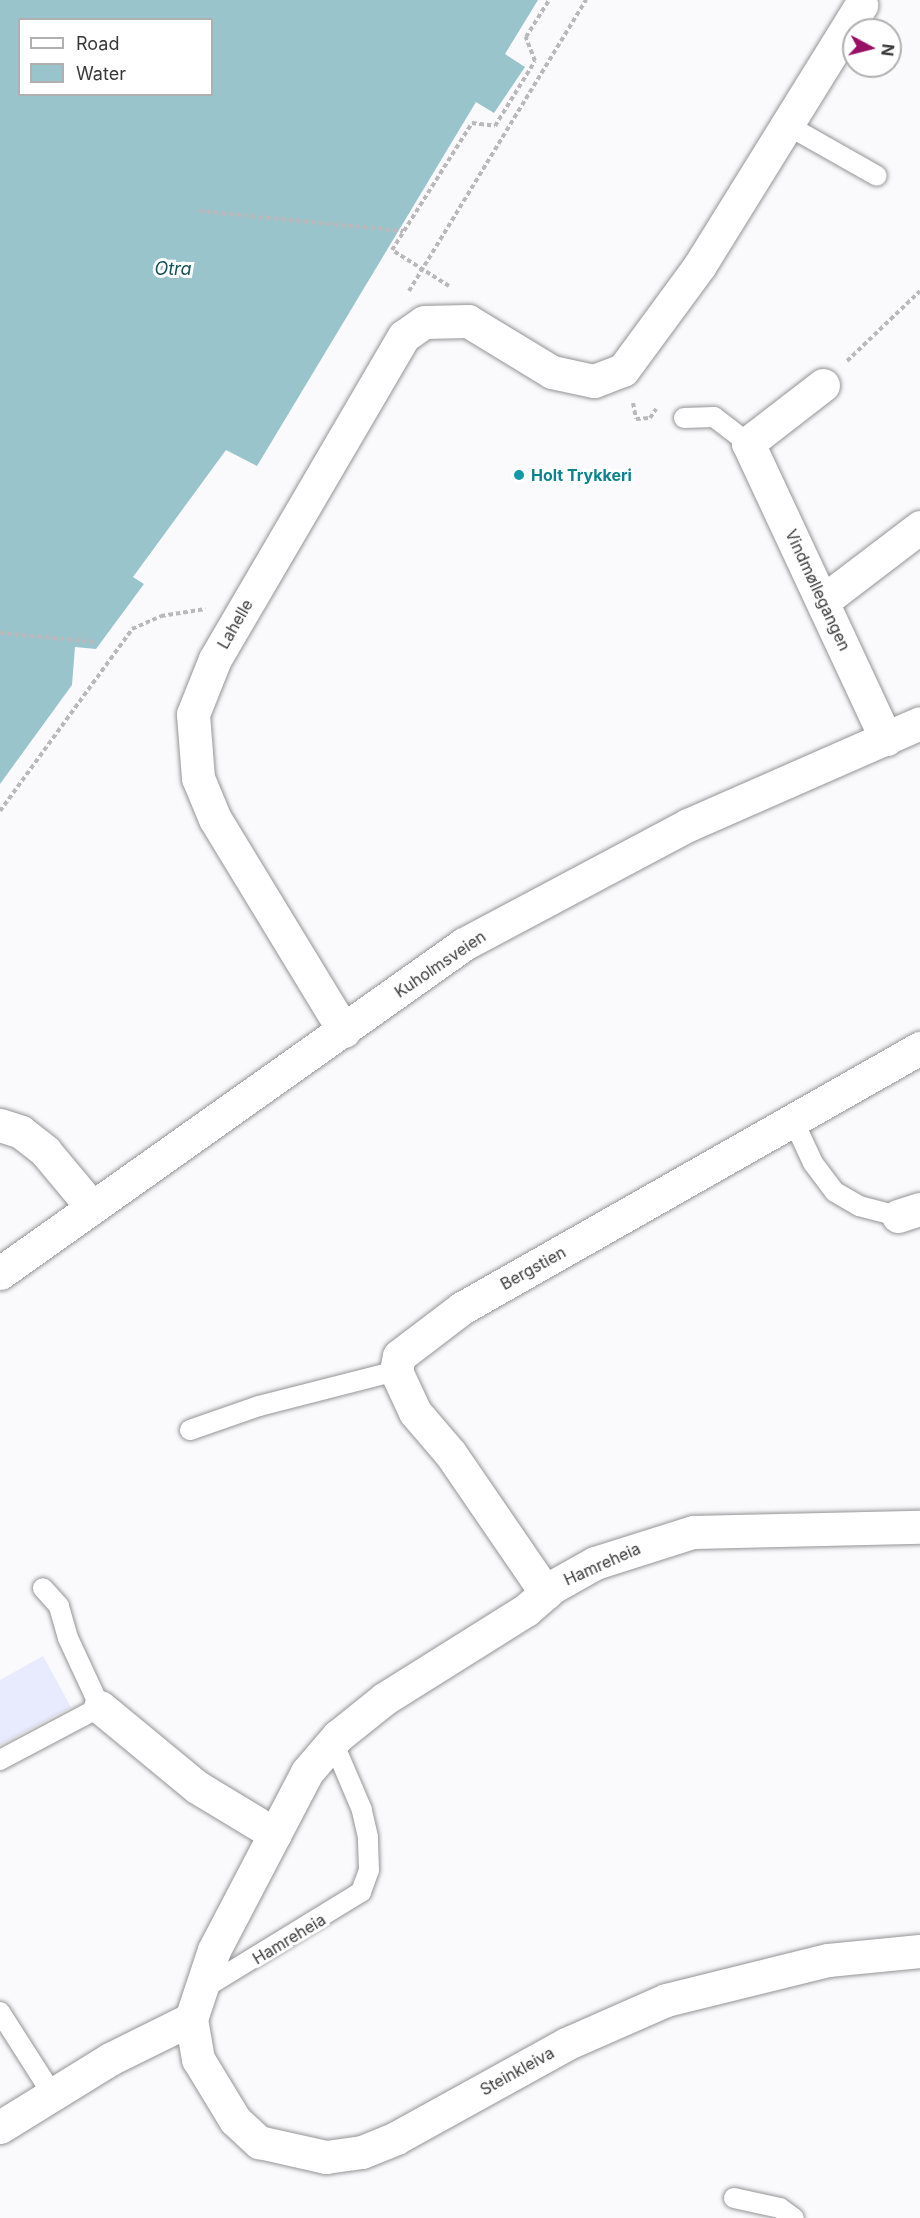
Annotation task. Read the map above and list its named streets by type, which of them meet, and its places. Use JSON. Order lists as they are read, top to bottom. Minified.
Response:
{"streets":{"street":["Vindmøllegangen","Lahelle","Kuholmsveien","Bergstien","Hamreheia","Steinkleiva"]},"crossings":[["Vindmøllegangen","Kuholmsveien"],["Lahelle","Kuholmsveien"],["Hamreheia","Steinkleiva"]],"water":["Otra"],"places":["Holt Trykkeri"],"legend":["Road","Water"],"north":"right"}
